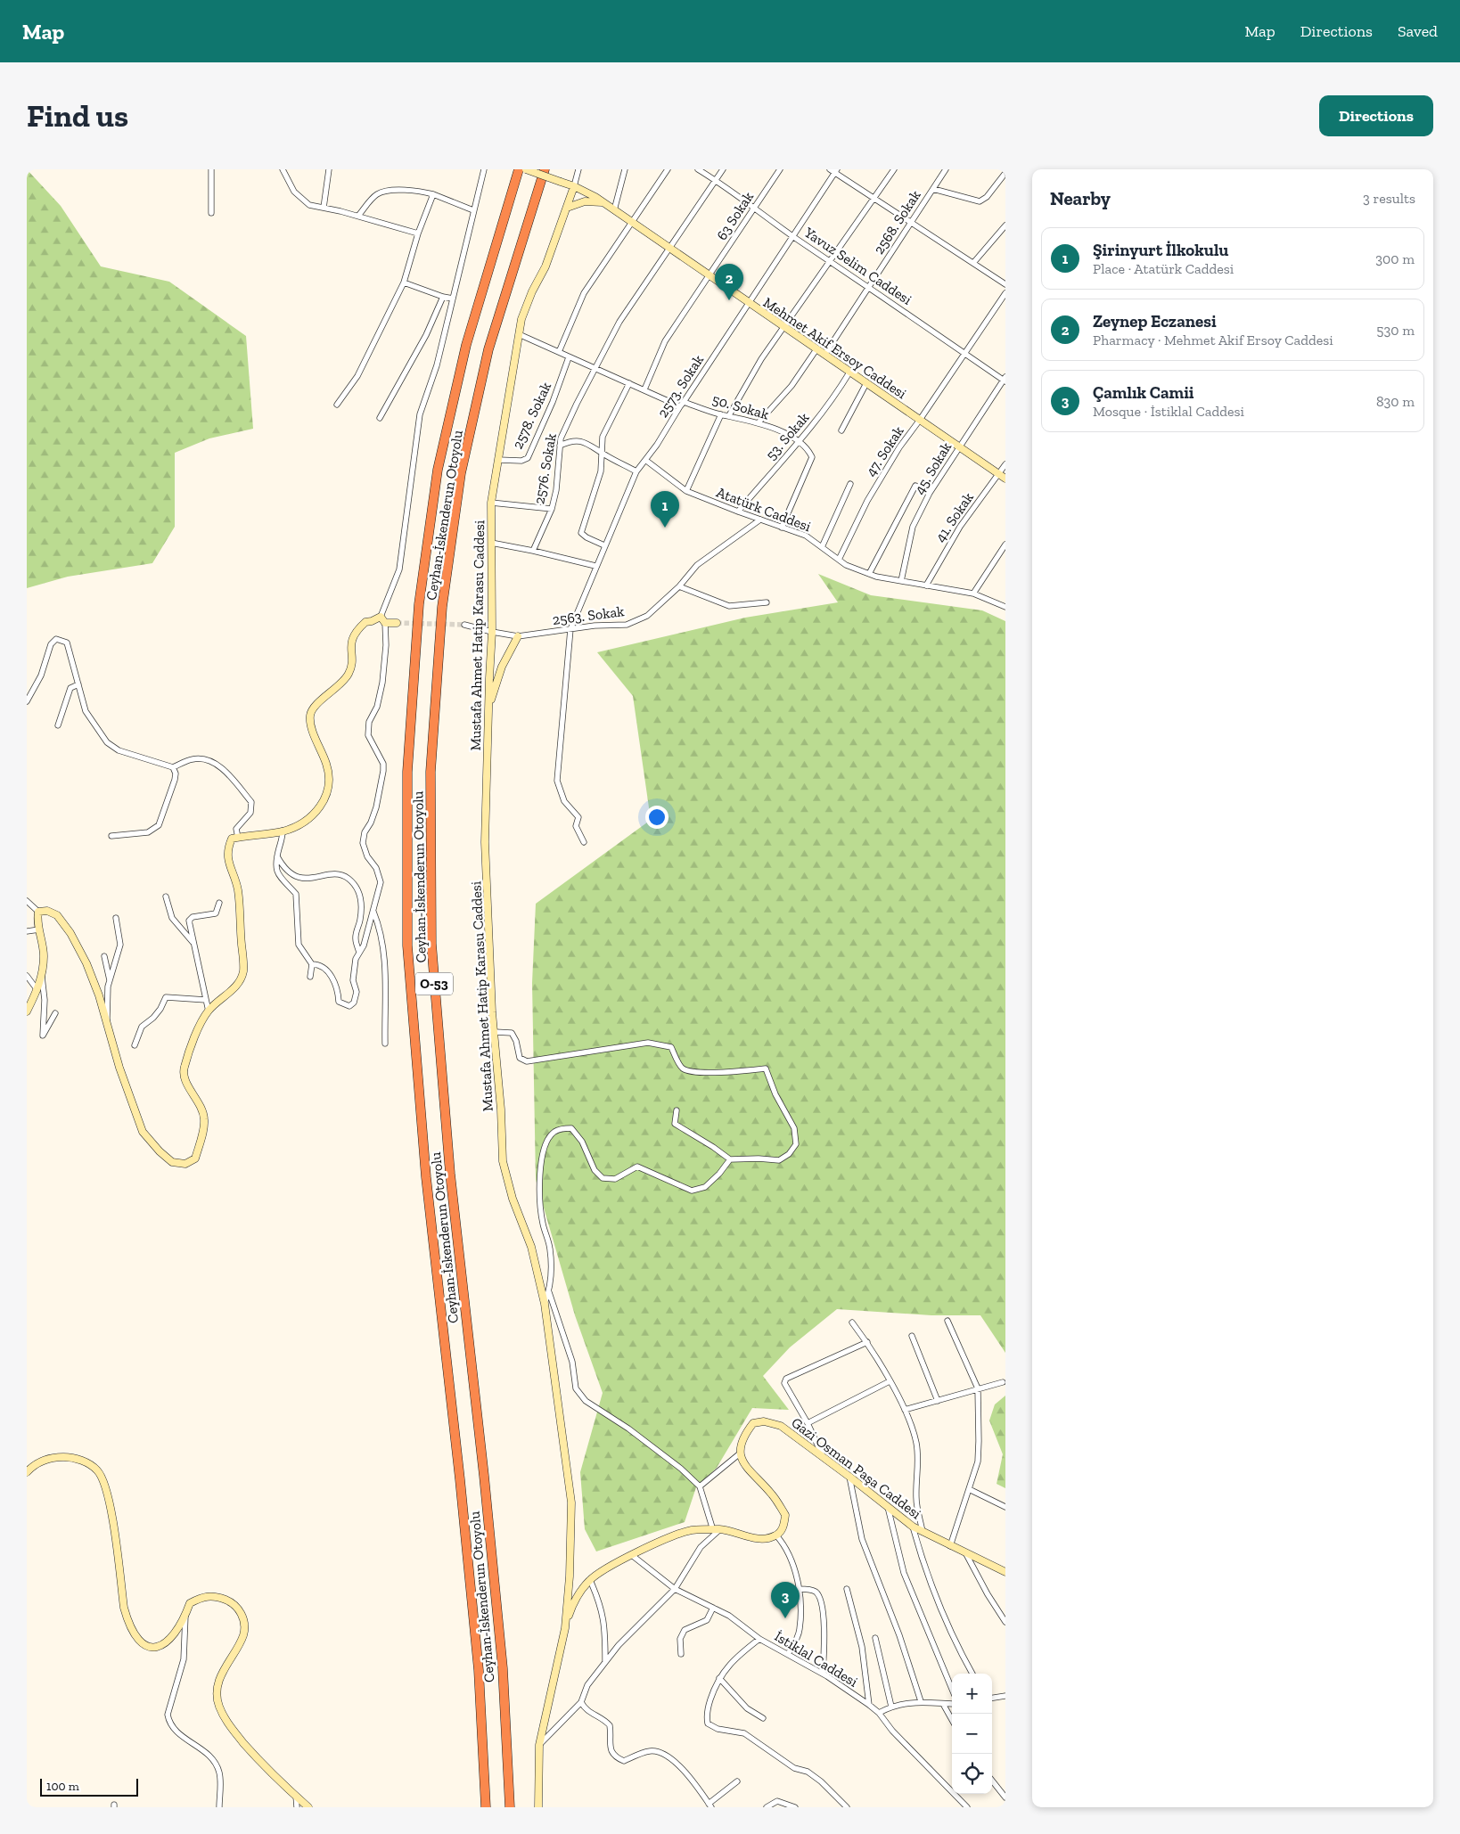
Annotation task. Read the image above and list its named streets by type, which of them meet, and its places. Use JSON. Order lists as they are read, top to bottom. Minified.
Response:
{"streets":{"highway":["Ceyhan-İskenderun Otoyolu","O-53"],"street":["63 Sokak","2568. Sokak","Yavuz Selim Caddesi","Mehmet Akif Ersoy Caddesi","2573. Sokak","50. Sokak","2578. Sokak","53. Sokak","47. Sokak","45. Sokak","2576. Sokak","Atatürk Caddesi","41. Sokak","2563. Sokak","Mustafa Ahmet Hatip Karasu Caddesi","Gazi Osman Paşa Caddesi","İstiklal Caddesi"]},"crossings":[["63 Sokak","Yavuz Selim Caddesi"],["63 Sokak","Mehmet Akif Ersoy Caddesi"],["63 Sokak","50. Sokak"],["2568. Sokak","Yavuz Selim Caddesi"],["2568. Sokak","Mehmet Akif Ersoy Caddesi"],["Yavuz Selim Caddesi","2573. Sokak"],["Yavuz Selim Caddesi","47. Sokak"],["Yavuz Selim Caddesi","45. Sokak"],["Mehmet Akif Ersoy Caddesi","2573. Sokak"],["Mehmet Akif Ersoy Caddesi","53. Sokak"],["Mehmet Akif Ersoy Caddesi","47. Sokak"],["Mehmet Akif Ersoy Caddesi","45. Sokak"],["Mehmet Akif Ersoy Caddesi","2576. Sokak"],["Mehmet Akif Ersoy Caddesi","41. Sokak"],["Mehmet Akif Ersoy Caddesi","Mustafa Ahmet Hatip Karasu Caddesi"],["2573. Sokak","50. Sokak"],["2573. Sokak","Atatürk Caddesi"],["2573. Sokak","2563. Sokak"],["50. Sokak","2578. Sokak"],["50. Sokak","53. Sokak"],["50. Sokak","2576. Sokak"],["50. Sokak","Mustafa Ahmet Hatip Karasu Caddesi"],["2578. Sokak","Mustafa Ahmet Hatip Karasu Caddesi"],["53. Sokak","Atatürk Caddesi"],["47. Sokak","Atatürk Caddesi"],["45. Sokak","Atatürk Caddesi"],["Atatürk Caddesi","41. Sokak"],["Atatürk Caddesi","2563. Sokak"],["2563. Sokak","Mustafa Ahmet Hatip Karasu Caddesi"]],"scale_bar":"100 m","page":{"header":"Map","nav":["Map","Directions","Saved"],"buttons":"Directions","title":"Find us","heading":["Nearby","3 results"],"list":[{"mark":"1","name":"Şirinyurt İlkokulu","note":"Place · Atatürk Caddesi","value":"300 m"},{"mark":"2","name":"Zeynep Eczanesi","note":"Pharmacy · Mehmet Akif Ersoy Caddesi","value":"530 m"},{"mark":"3","name":"Çamlık Camii","note":"Mosque · İstiklal Caddesi","value":"830 m"}],"pins":["2","1","3"],"map_buttons":["+","−"],"scale":"100 m"}}
